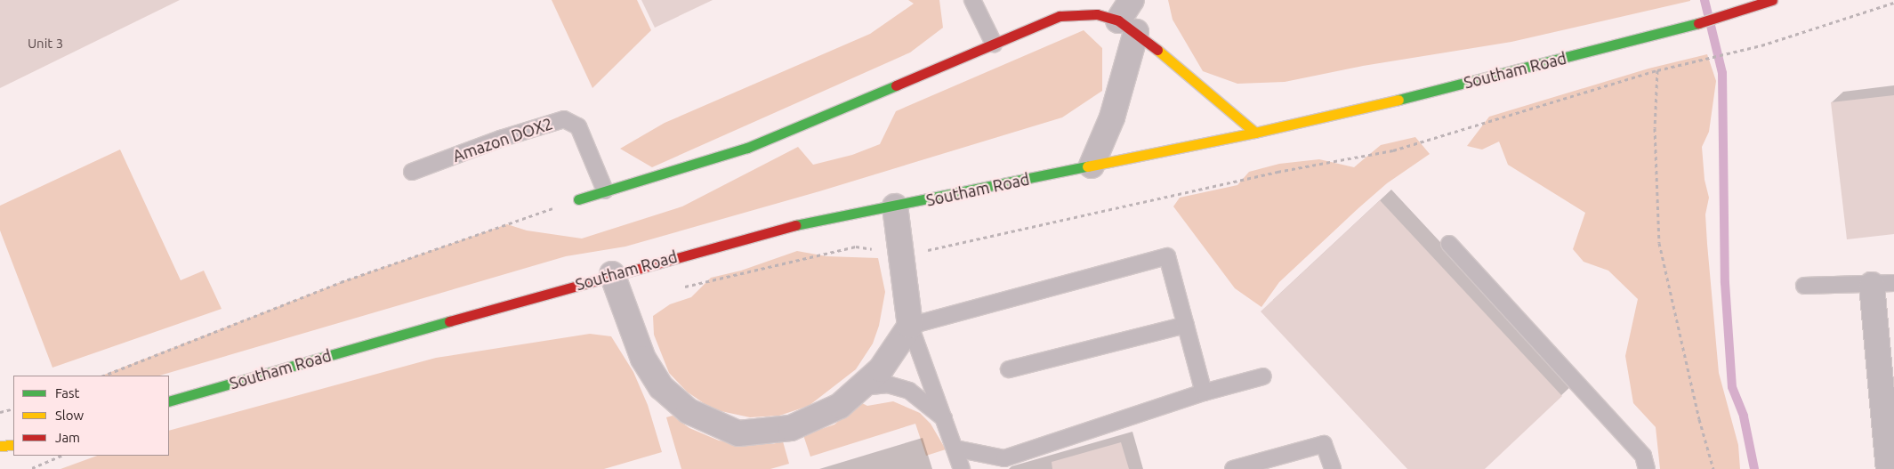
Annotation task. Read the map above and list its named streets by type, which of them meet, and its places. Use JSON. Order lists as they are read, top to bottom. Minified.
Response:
{"streets":{"main road":["Southam Road"],"lane":["Amazon DOX2"]},"house_numbers":["Unit 3"],"legend":["Fast","Slow","Jam"]}
